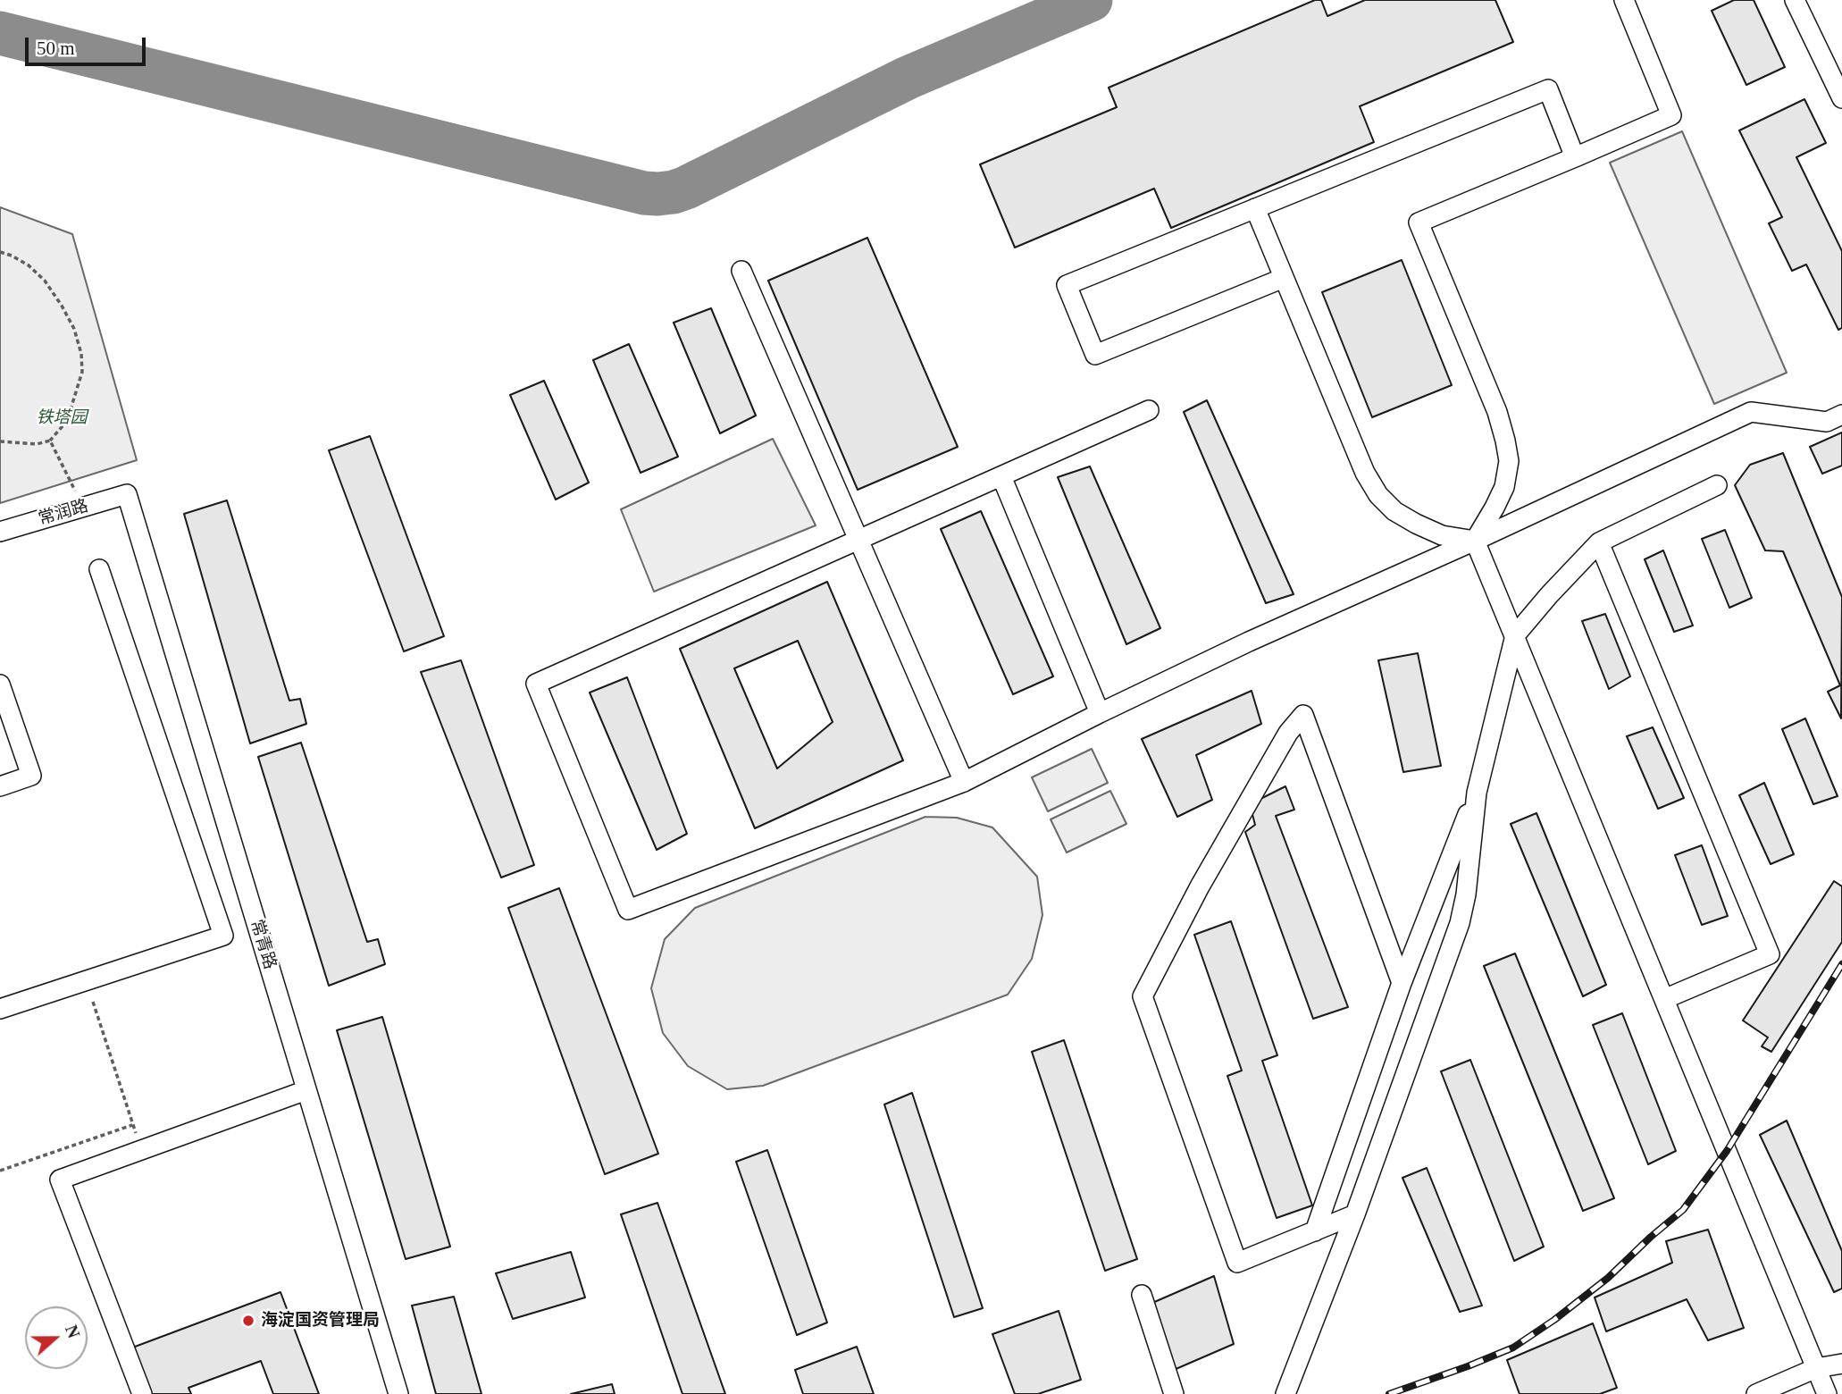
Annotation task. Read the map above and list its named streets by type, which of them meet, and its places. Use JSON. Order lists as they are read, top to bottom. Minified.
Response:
{"streets":{"street":["常润路","常青路"]},"crossings":[["常润路","常青路"]],"parks":["铁塔园"],"places":["海淀国资管理局"],"scale_bar":"50 m","north":"right"}
